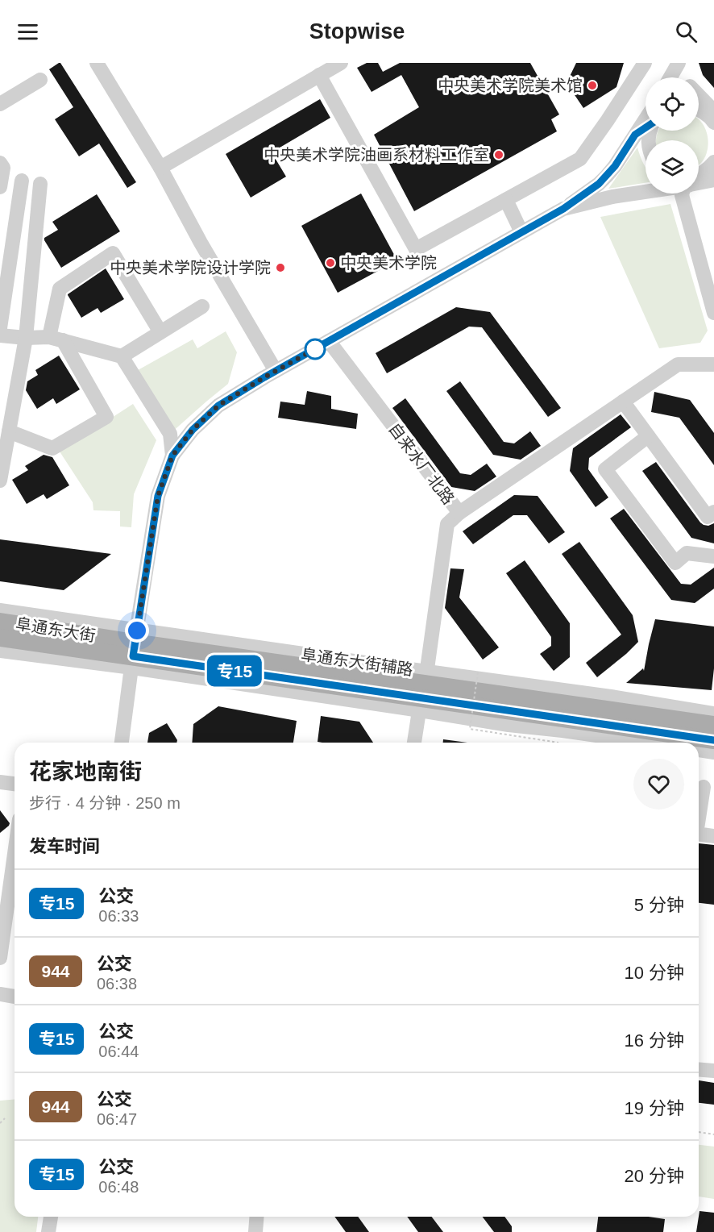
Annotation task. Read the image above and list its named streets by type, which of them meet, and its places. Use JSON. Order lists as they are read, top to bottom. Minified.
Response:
{"streets":{"main road":["阜通东大街"],"street":["自来水厂北路","阜通东大街辅路"]},"crossings":[["自来水厂北路","阜通东大街"],["自来水厂北路","阜通东大街辅路"],["阜通东大街","阜通东大街辅路"]],"places":["中央美术学院美术馆","中央美术学院油画系材料工作室","中央美术学院","中央美术学院设计学院"],"lines":["bus line 专15"],"page":{"header":"Stopwise","on_map":"专15","heading":[["花家地南街","步行 · 4 分钟 · 250 m"],"发车时间"],"list":[{"mark":"专15","name":"公交","note":"06:33","value":"5 分钟"},{"mark":"944","name":"公交","note":"06:38","value":"10 分钟"},{"mark":"专15","name":"公交","note":"06:44","value":"16 分钟"},{"mark":"944","name":"公交","note":"06:47","value":"19 分钟"},{"mark":"专15","name":"公交","note":"06:48","value":"20 分钟"}]}}
